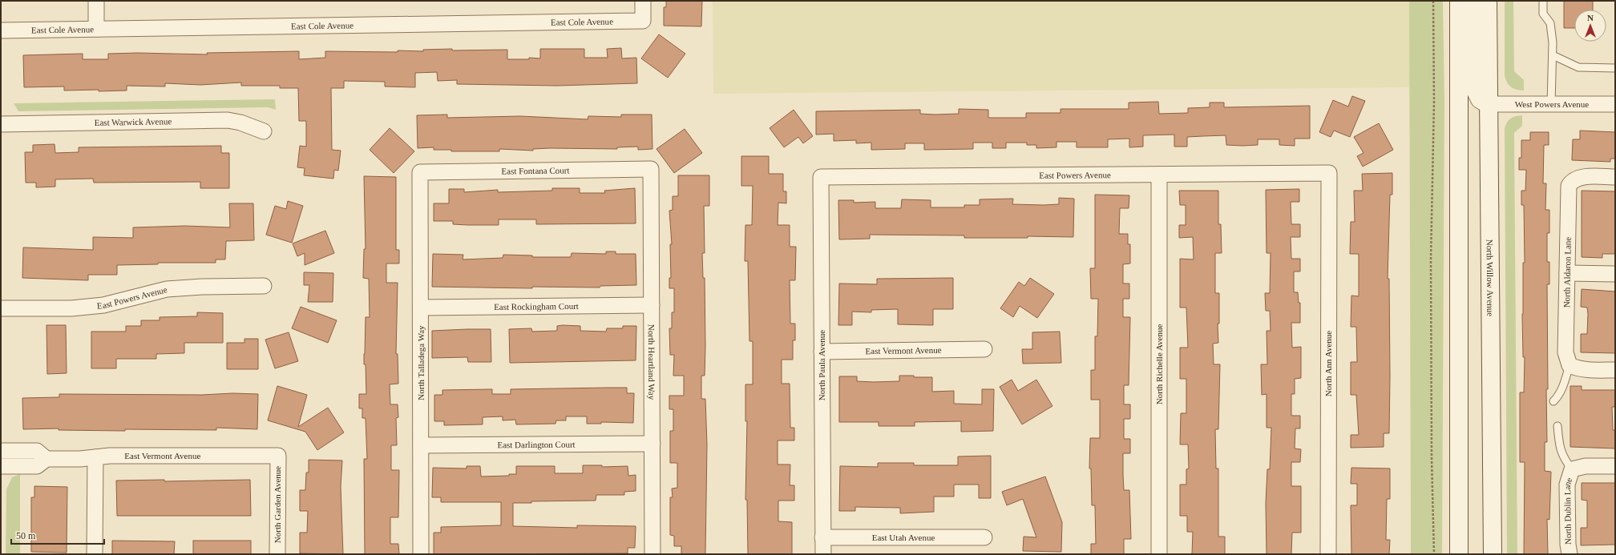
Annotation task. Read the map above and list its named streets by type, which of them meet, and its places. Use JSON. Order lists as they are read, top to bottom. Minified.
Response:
{"streets":{"main road":["North Willow Avenue"],"street":["East Cole Avenue","West Powers Avenue","East Warwick Avenue","East Fontana Court","East Powers Avenue","North Aldaron Lane","East Rockingham Court","East Vermont Avenue","North Heartland Way","North Talladega Way","North Ann Avenue","North Richelle Avenue","North Paula Avenue","East Darlington Court","North Garden Avenue","North Dublin Lane","East Utah Avenue"]},"crossings":[["West Powers Avenue","North Willow Avenue"],["East Fontana Court","North Heartland Way"],["East Fontana Court","North Talladega Way"],["East Powers Avenue","North Ann Avenue"],["East Powers Avenue","North Richelle Avenue"],["East Powers Avenue","North Paula Avenue"],["East Rockingham Court","North Heartland Way"],["East Rockingham Court","North Talladega Way"],["East Vermont Avenue","North Paula Avenue"],["East Vermont Avenue","North Garden Avenue"],["North Heartland Way","East Darlington Court"],["North Talladega Way","East Darlington Court"],["North Paula Avenue","East Utah Avenue"]],"scale_bar":"50 m","north":"top"}
